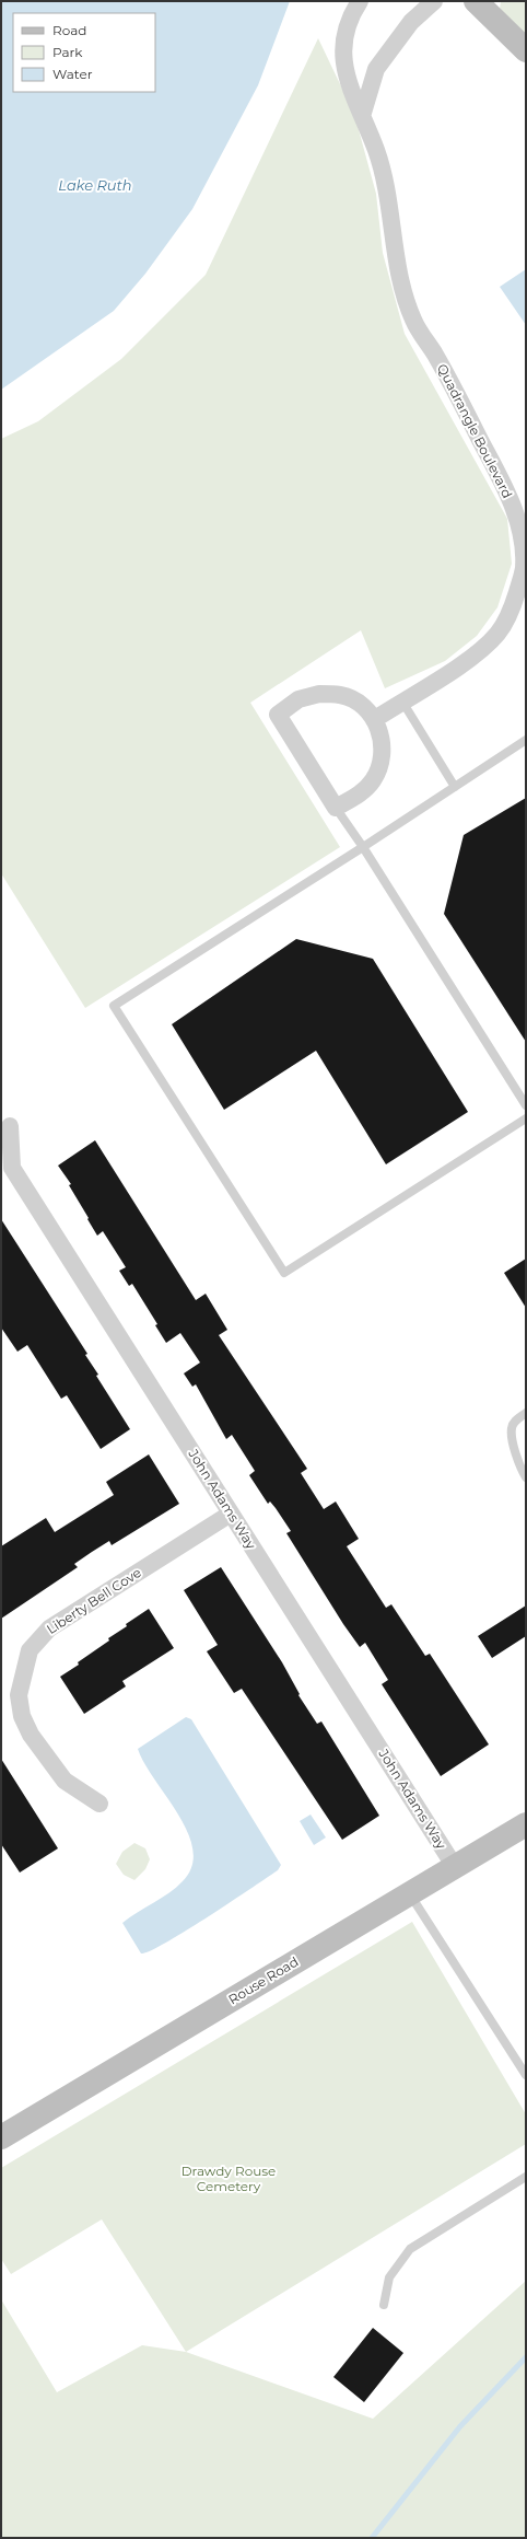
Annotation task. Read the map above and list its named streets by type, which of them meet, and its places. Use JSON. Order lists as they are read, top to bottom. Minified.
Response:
{"streets":{"street":["Quadrangle Boulevard","John Adams Way","Liberty Bell Cove","Rouse Road"]},"crossings":[["John Adams Way","Liberty Bell Cove"],["John Adams Way","Rouse Road"]],"water":["Lake Ruth"],"parks":["Drawdy Rouse Cemetery"],"legend":["Road","Park","Water"]}
